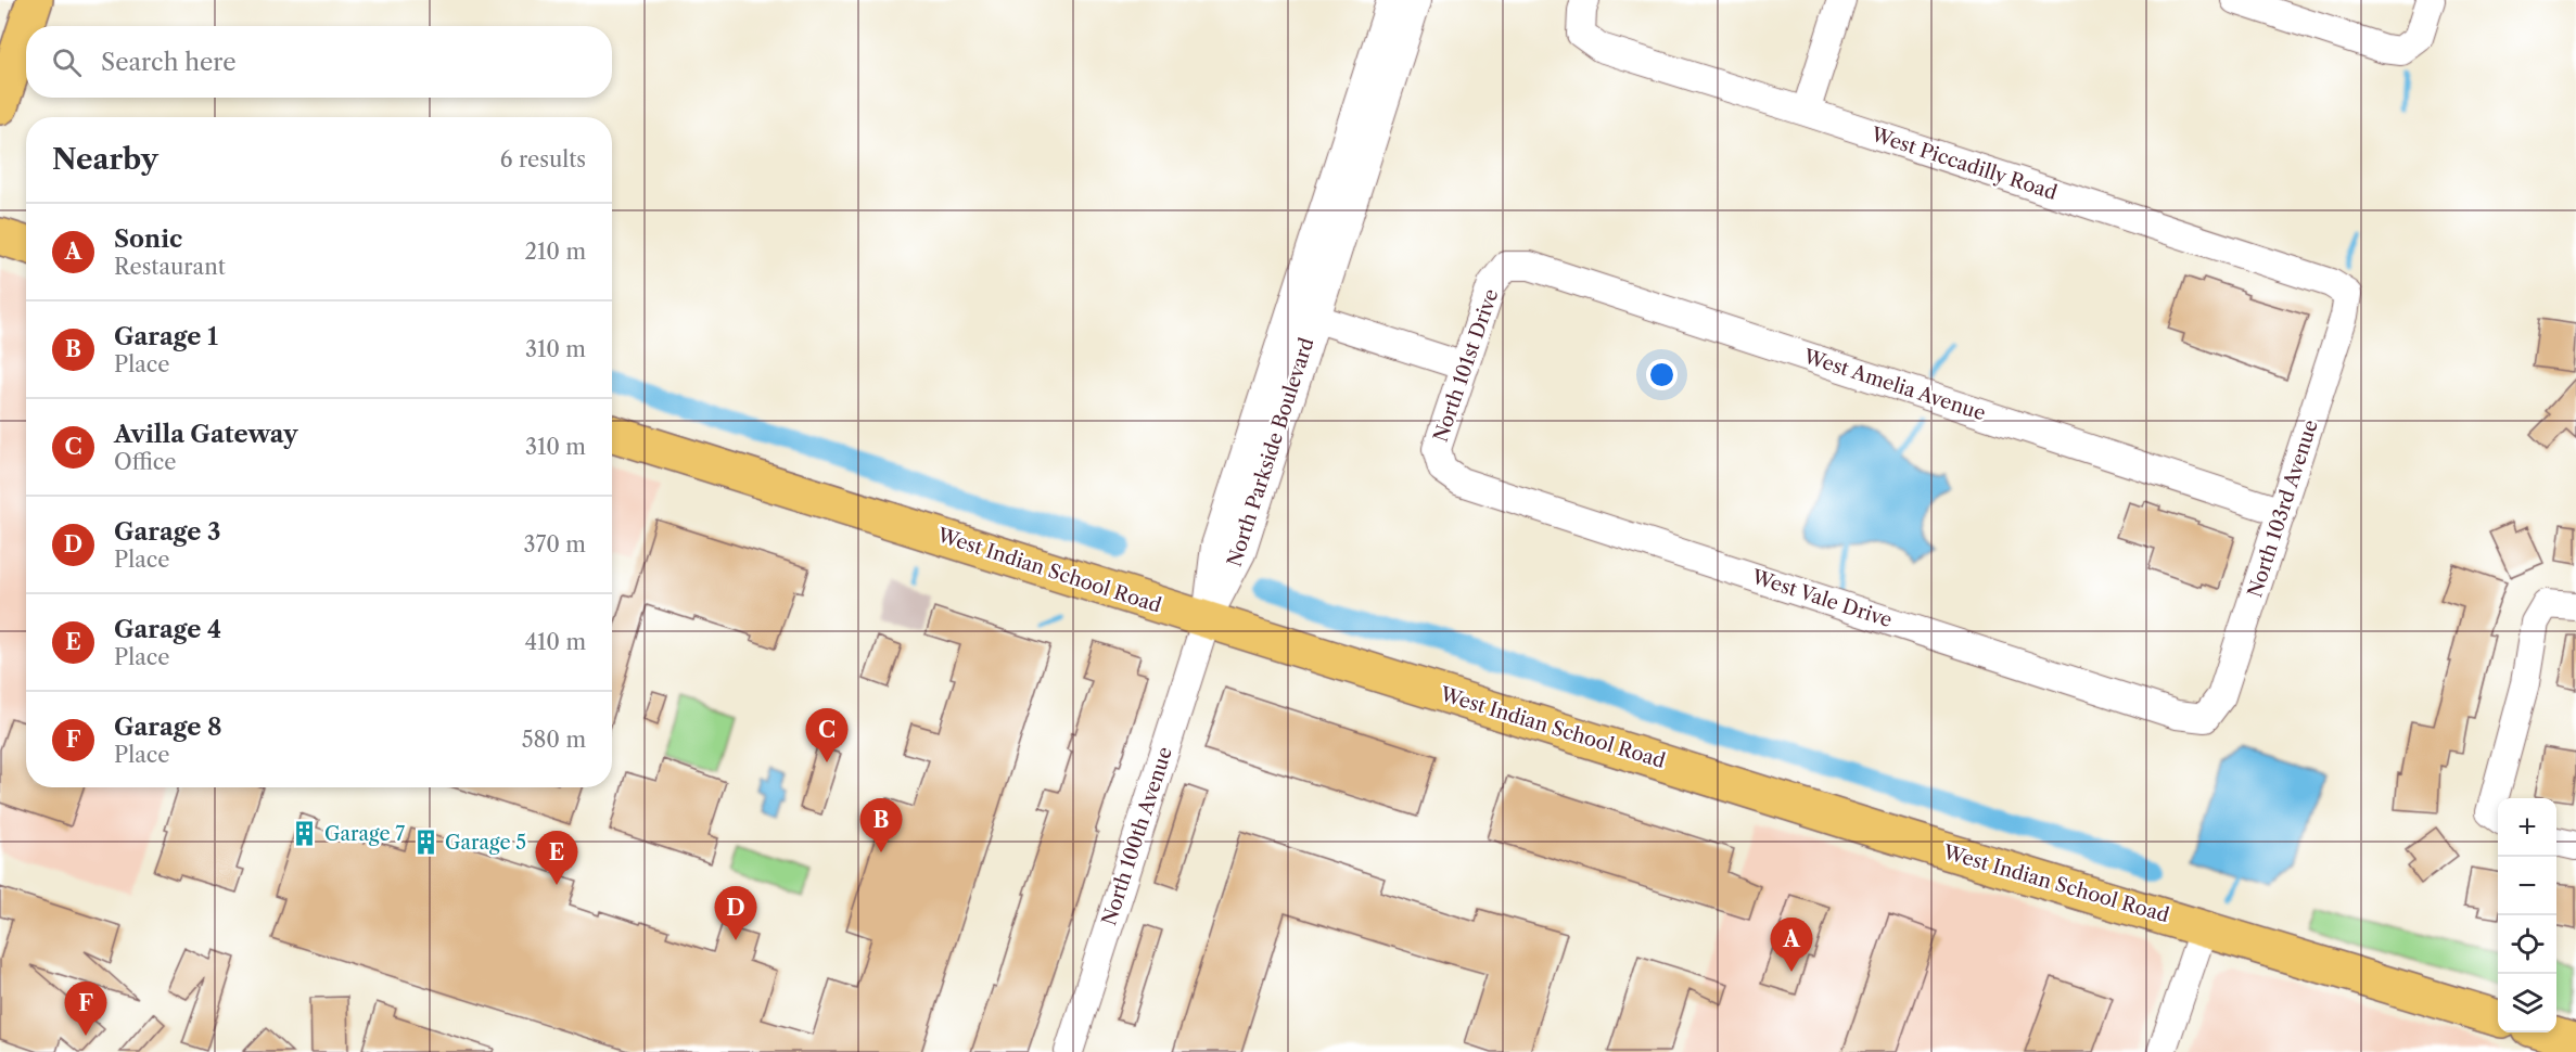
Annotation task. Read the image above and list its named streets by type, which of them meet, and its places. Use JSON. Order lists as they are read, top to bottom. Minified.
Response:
{"streets":{"main road":["West Indian School Road"],"street":["West Piccadilly Road","North 101st Drive","West Amelia Avenue","North Parkside Boulevard","North 103rd Avenue","West Vale Drive","North 100th Avenue"]},"crossings":[["West Piccadilly Road","North 103rd Avenue"],["North 101st Drive","West Amelia Avenue"],["North 101st Drive","West Vale Drive"],["West Amelia Avenue","North 103rd Avenue"],["North Parkside Boulevard","West Indian School Road"],["North Parkside Boulevard","North 100th Avenue"],["North 103rd Avenue","West Vale Drive"],["West Indian School Road","North 100th Avenue"]],"places":{"building":["Garage 7","Garage 5"]},"page":{"search":"Search here","heading":["Nearby","6 results"],"list":[{"mark":"A","name":"Sonic","note":"Restaurant","value":"210 m"},{"mark":"B","name":"Garage 1","note":"Place","value":"310 m"},{"mark":"C","name":"Avilla Gateway","note":"Office","value":"310 m"},{"mark":"D","name":"Garage 3","note":"Place","value":"370 m"},{"mark":"E","name":"Garage 4","note":"Place","value":"410 m"},{"mark":"F","name":"Garage 8","note":"Place","value":"580 m"}],"pins":["C","B","E","D","A","F"],"map_buttons":["+","−"]}}
